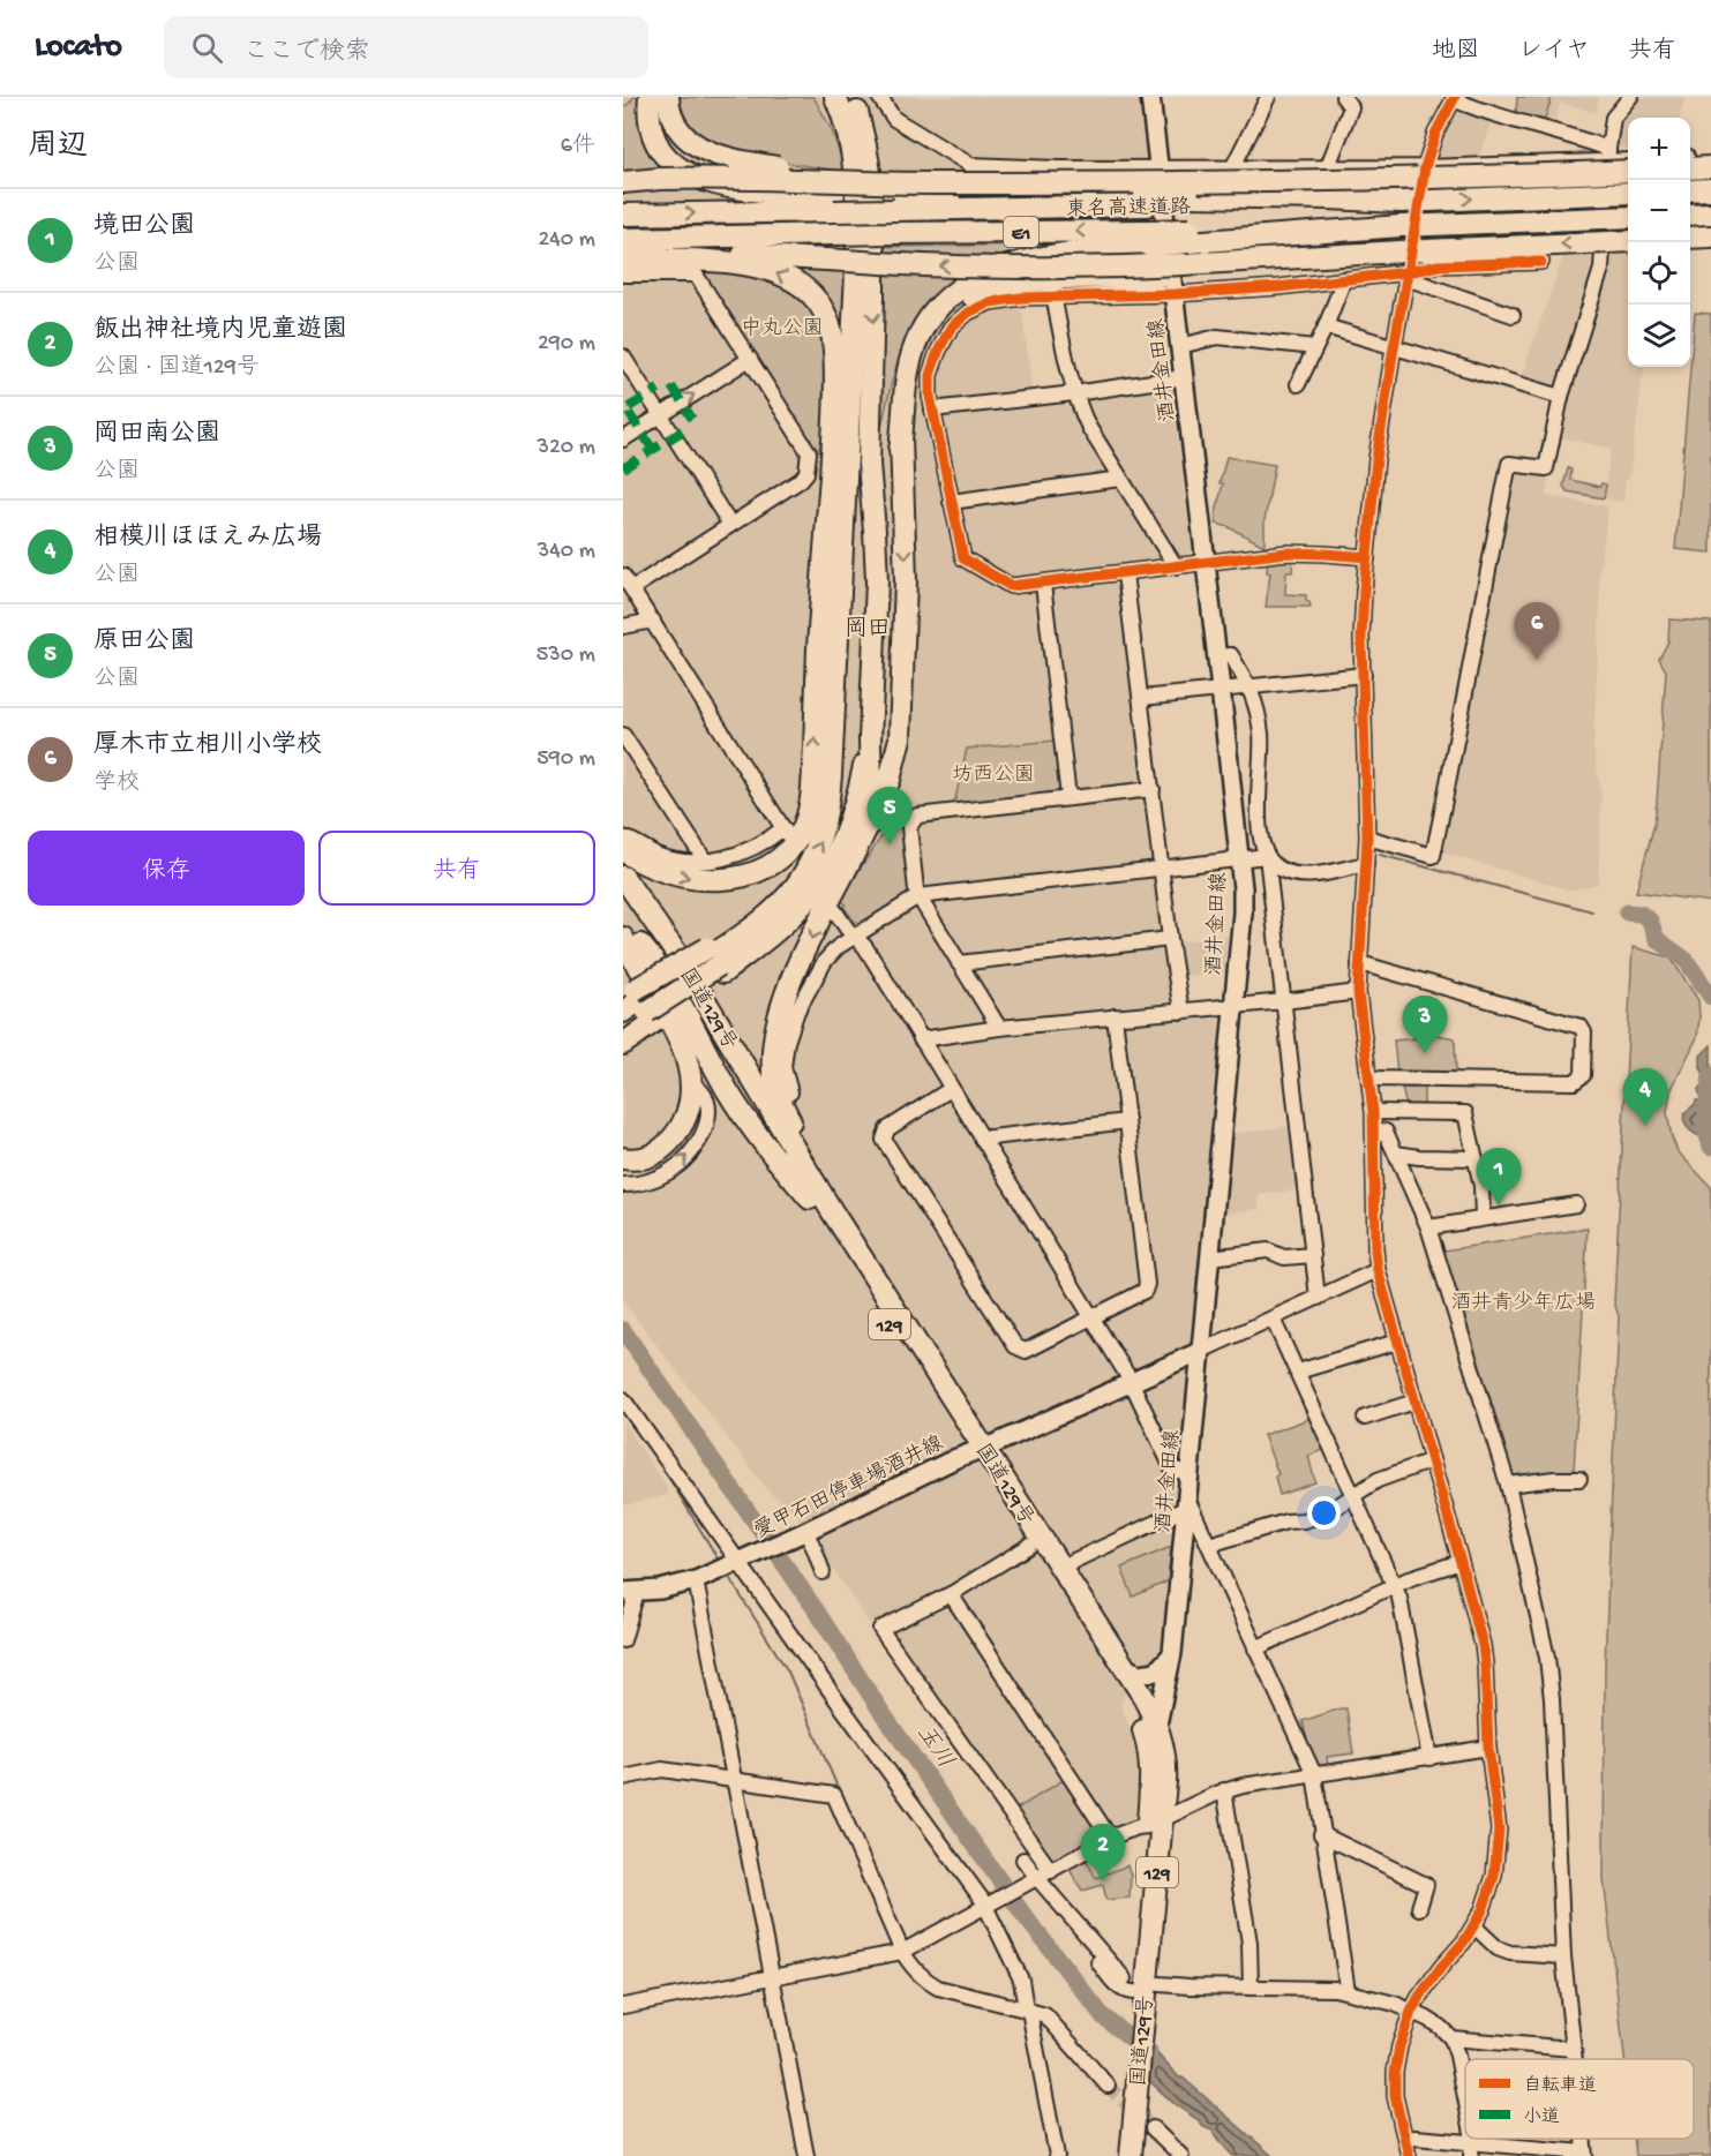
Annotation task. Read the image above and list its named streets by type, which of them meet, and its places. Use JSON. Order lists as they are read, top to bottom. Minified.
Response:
{"streets":{"highway":["東名高速道路","E1","国道129号","129"],"main road":["酒井金田線","愛甲石田停車場酒井線"]},"crossings":[["酒井金田線","国道129号"],["酒井金田線","愛甲石田停車場酒井線"],["国道129号","愛甲石田停車場酒井線"]],"districts":["岡田"],"water":["玉川"],"parks":["中丸公園","坊西公園","酒井青少年広場"],"legend":["自転車道","小道"],"page":{"header":"Locato","search":"ここで検索","nav":["地図","レイヤ","共有"],"heading":["周辺","6件"],"map_buttons":["+","−"],"list":[{"mark":"1","name":"境田公園","note":"公園","value":"240 m"},{"mark":"2","name":"飯出神社境内児童遊園","note":"公園 · 国道129号","value":"290 m"},{"mark":"3","name":"岡田南公園","note":"公園","value":"320 m"},{"mark":"4","name":"相模川ほほえみ広場","note":"公園","value":"340 m"},{"mark":"5","name":"原田公園","note":"公園","value":"530 m"},{"mark":"6","name":"厚木市立相川小学校","note":"学校","value":"590 m"}],"pins":["6","5","3","4","1","2"],"buttons":["保存","共有"]}}
